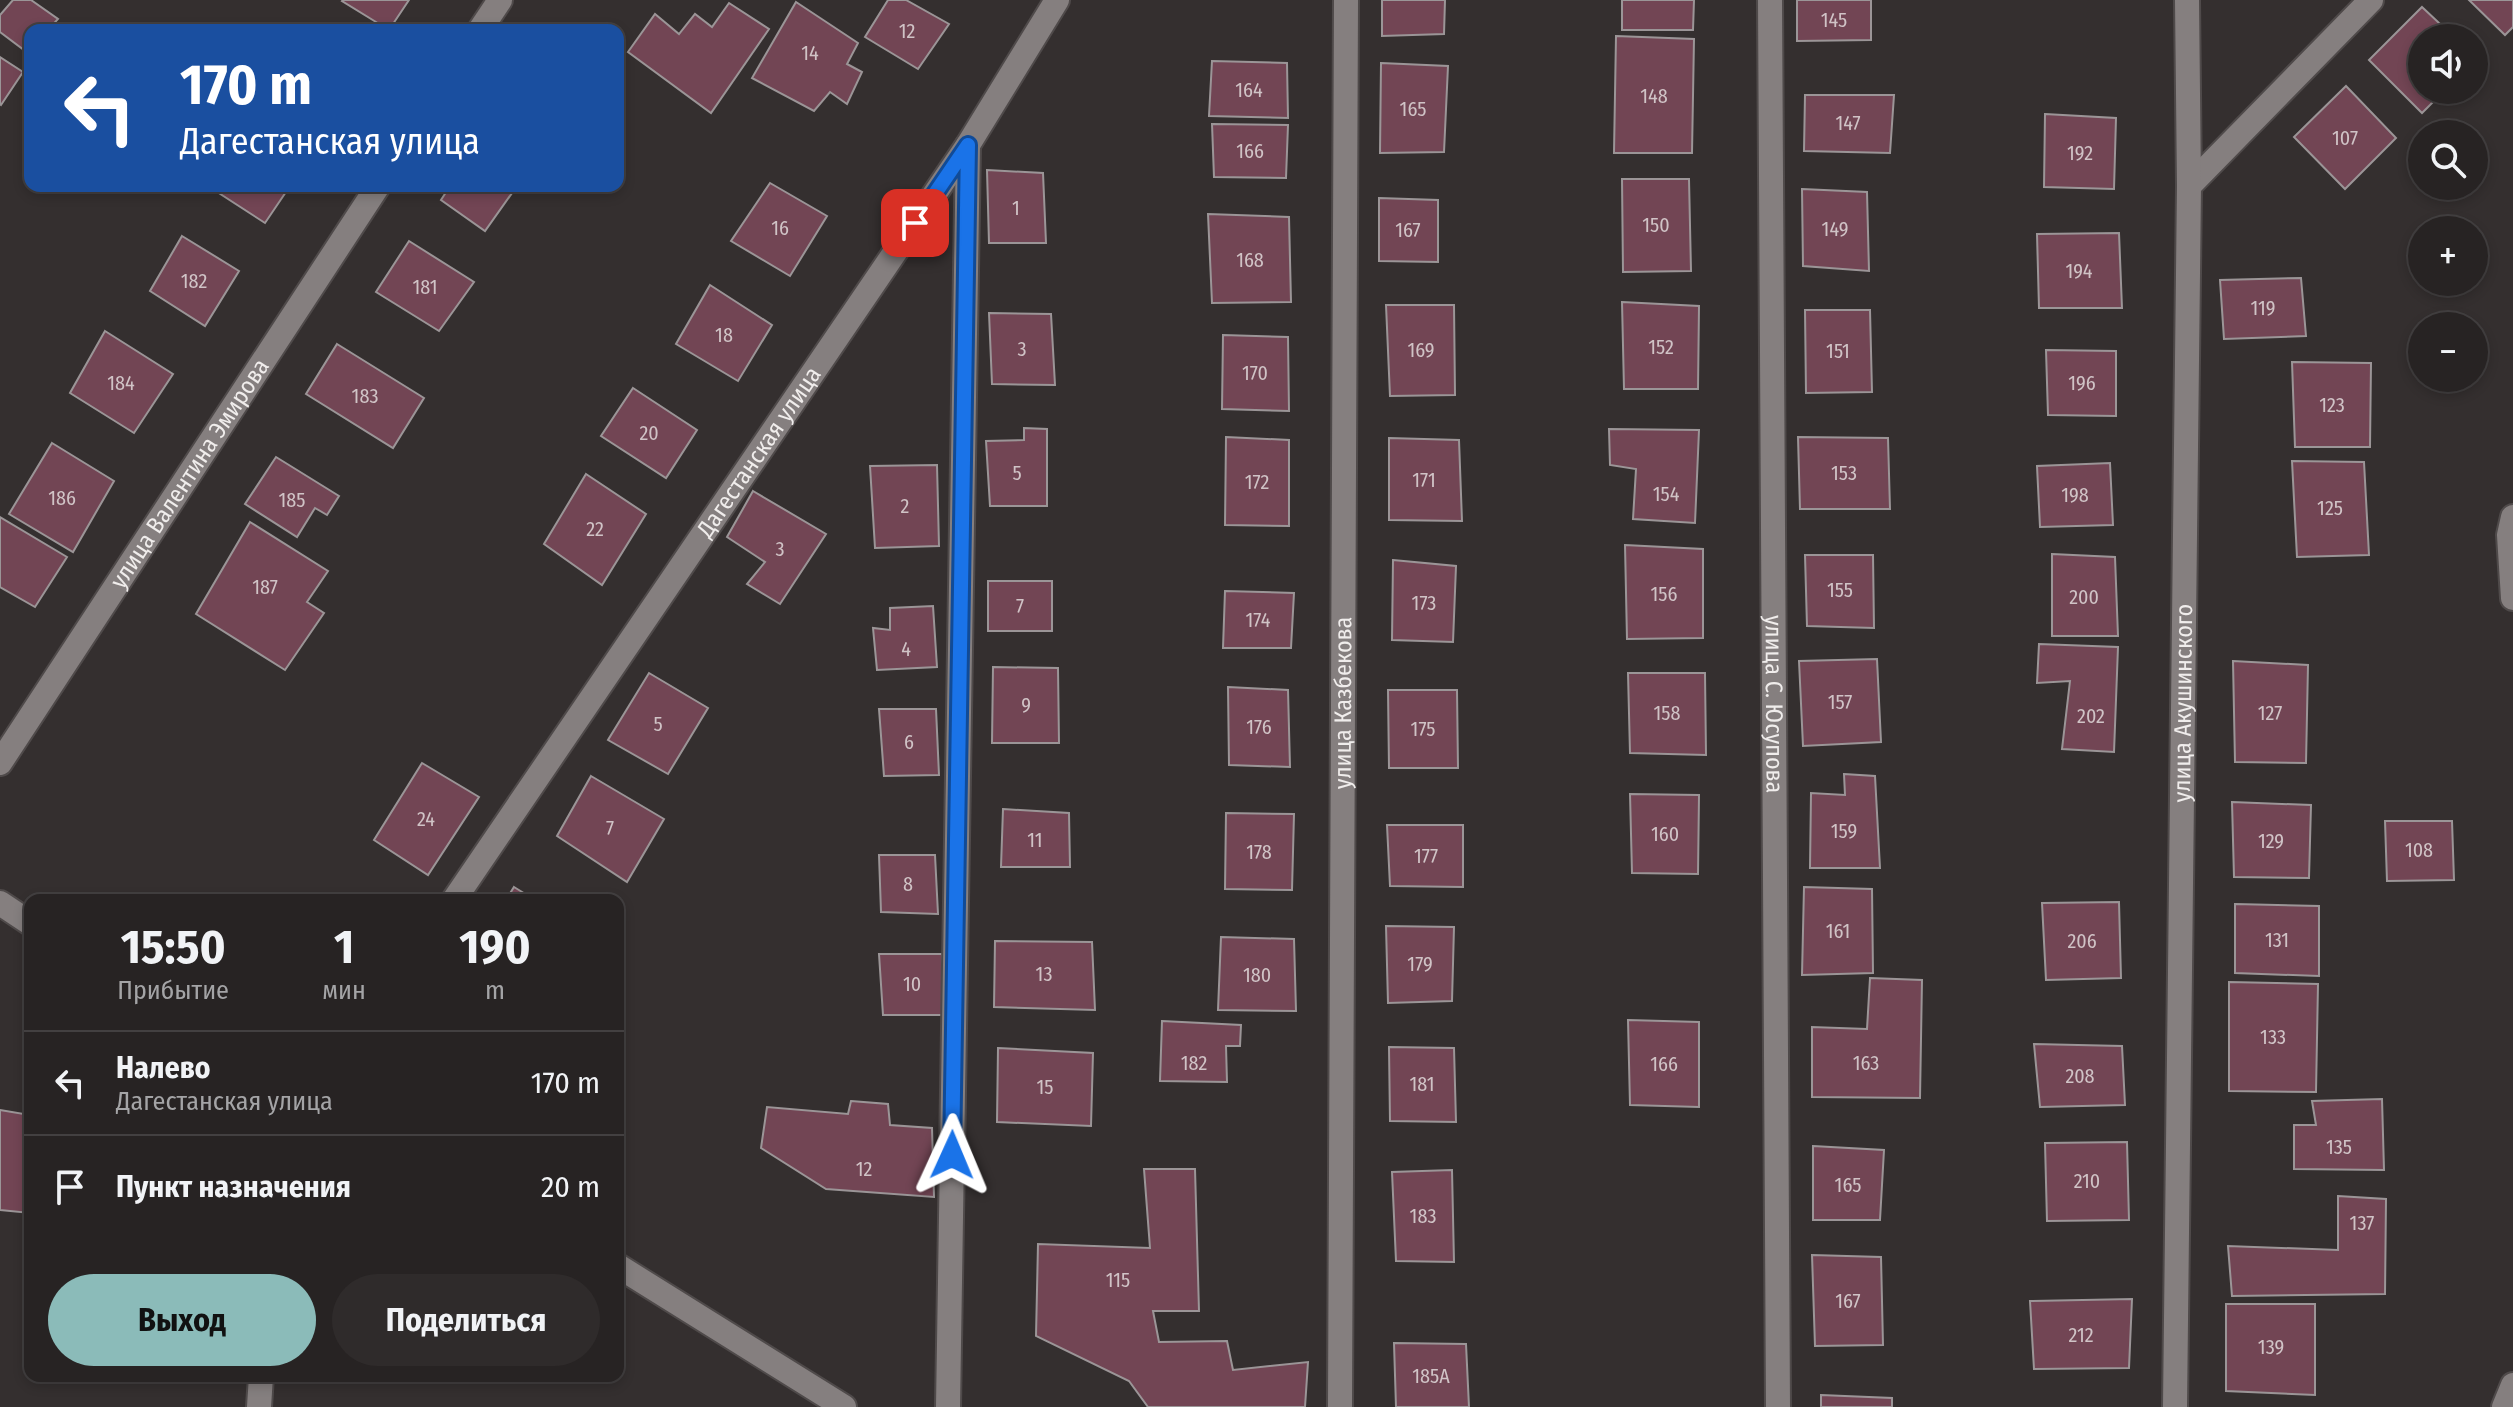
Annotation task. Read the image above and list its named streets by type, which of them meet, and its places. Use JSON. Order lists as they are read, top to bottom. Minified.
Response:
{"streets":{"street":["Дагестанская улица","улица Валентина Эмирова","улица Акушинского","улица Казбекова","улица С. Юсупова"]},"house_numbers":["145","12","14","164","148","165","147","107","166","192","1","150","16","149","167","168","194","182","181","119","18","152","3","169","151","170","184","196","183","123","20","5","153","171","172","154","198","186","185","2","125","22","3","187","155","156","200","173","7","174","4","157","9","158","127","202","5","176","175","6","24","7","159","160","11","129","108","178","177","8","161","131","206","179","13","180","10","133","182","163","166","208","181","15","135","12","210","165","183","137","115","167","212","139","185А"],"page":{"map_buttons":["+","−"],"turn":["170 m","Дагестанская улица"],"eta":["15:50","Прибытие","1","мин","190","m"],"list":[{"name":"Налево","note":"Дагестанская улица","value":"170 m"},{"name":"Пункт назначения","value":"20 m"}],"buttons":["Выход","Поделиться"]}}
